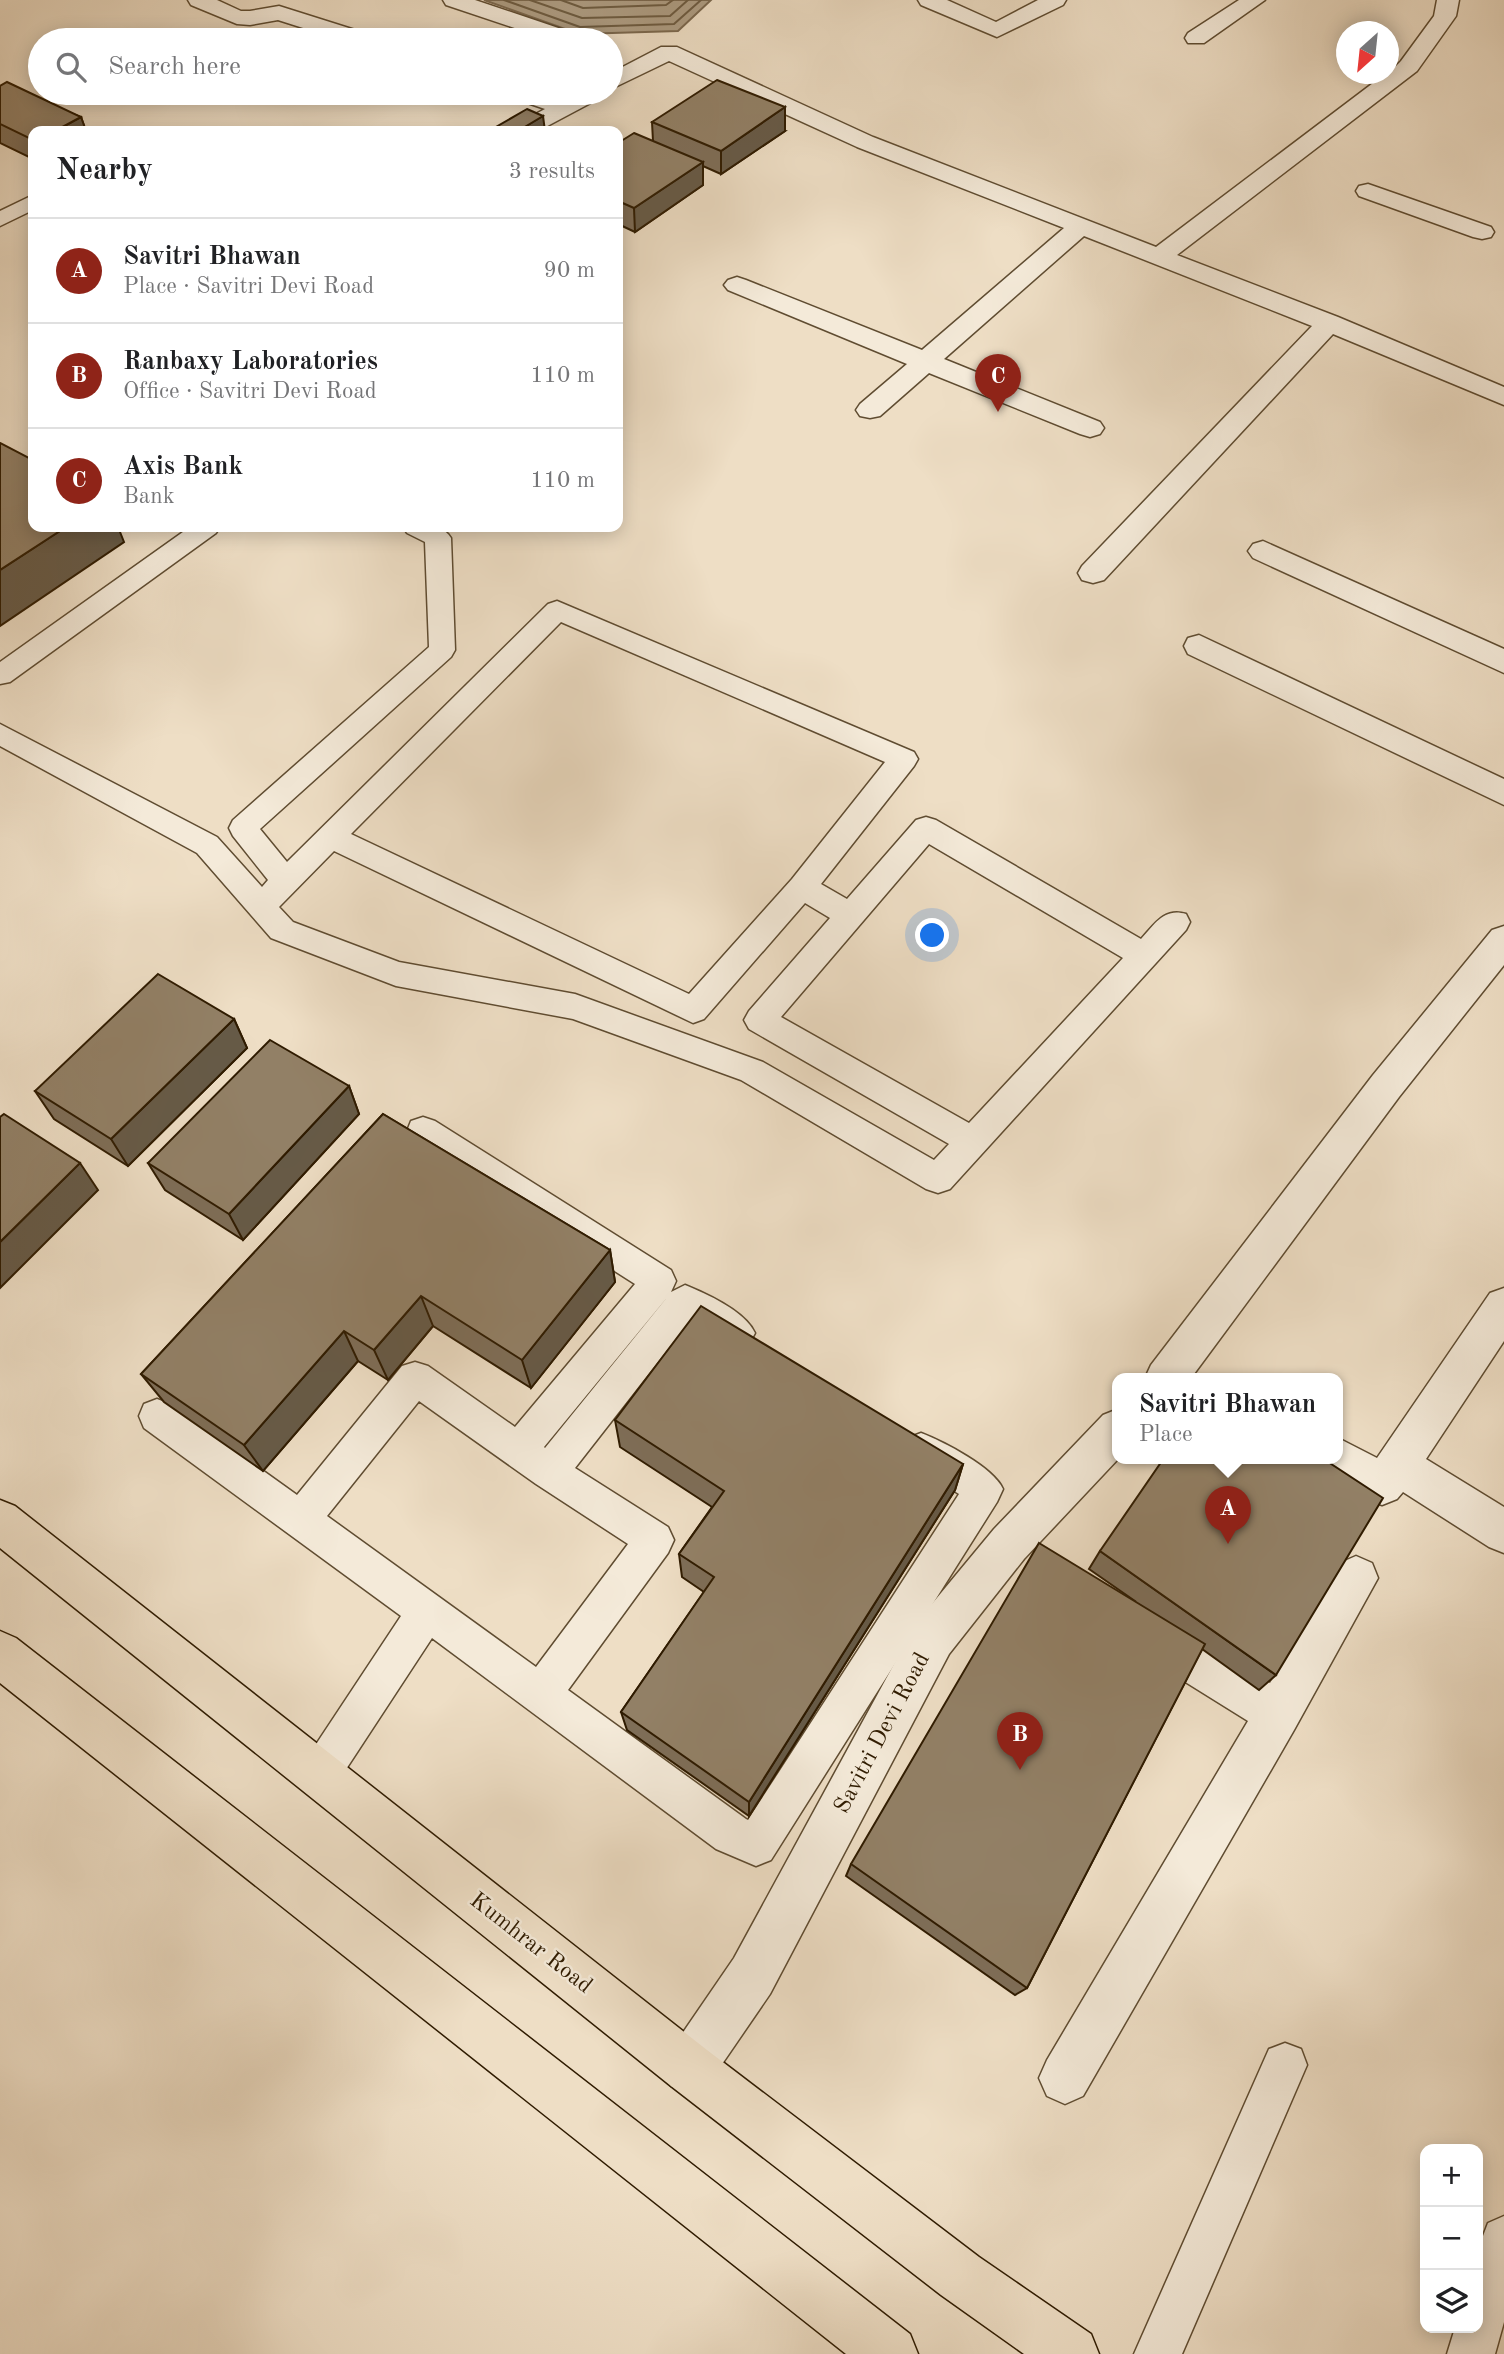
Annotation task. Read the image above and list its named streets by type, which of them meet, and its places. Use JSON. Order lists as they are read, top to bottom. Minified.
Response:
{"streets":{"highway":["Kumhrar Road"],"street":["Savitri Devi Road"]},"crossings":[["Savitri Devi Road","Kumhrar Road"]],"north":"bottom left","page":{"search":"Search here","heading":["Nearby","3 results"],"list":[{"mark":"A","name":"Savitri Bhawan","note":"Place · Savitri Devi Road","value":"90 m"},{"mark":"B","name":"Ranbaxy Laboratories","note":"Office · Savitri Devi Road","value":"110 m"},{"mark":"C","name":"Axis Bank","note":"Bank","value":"110 m"}],"pins":["C","A","B"],"popup":["Savitri Bhawan","Place"],"map_buttons":["+","−"]}}
